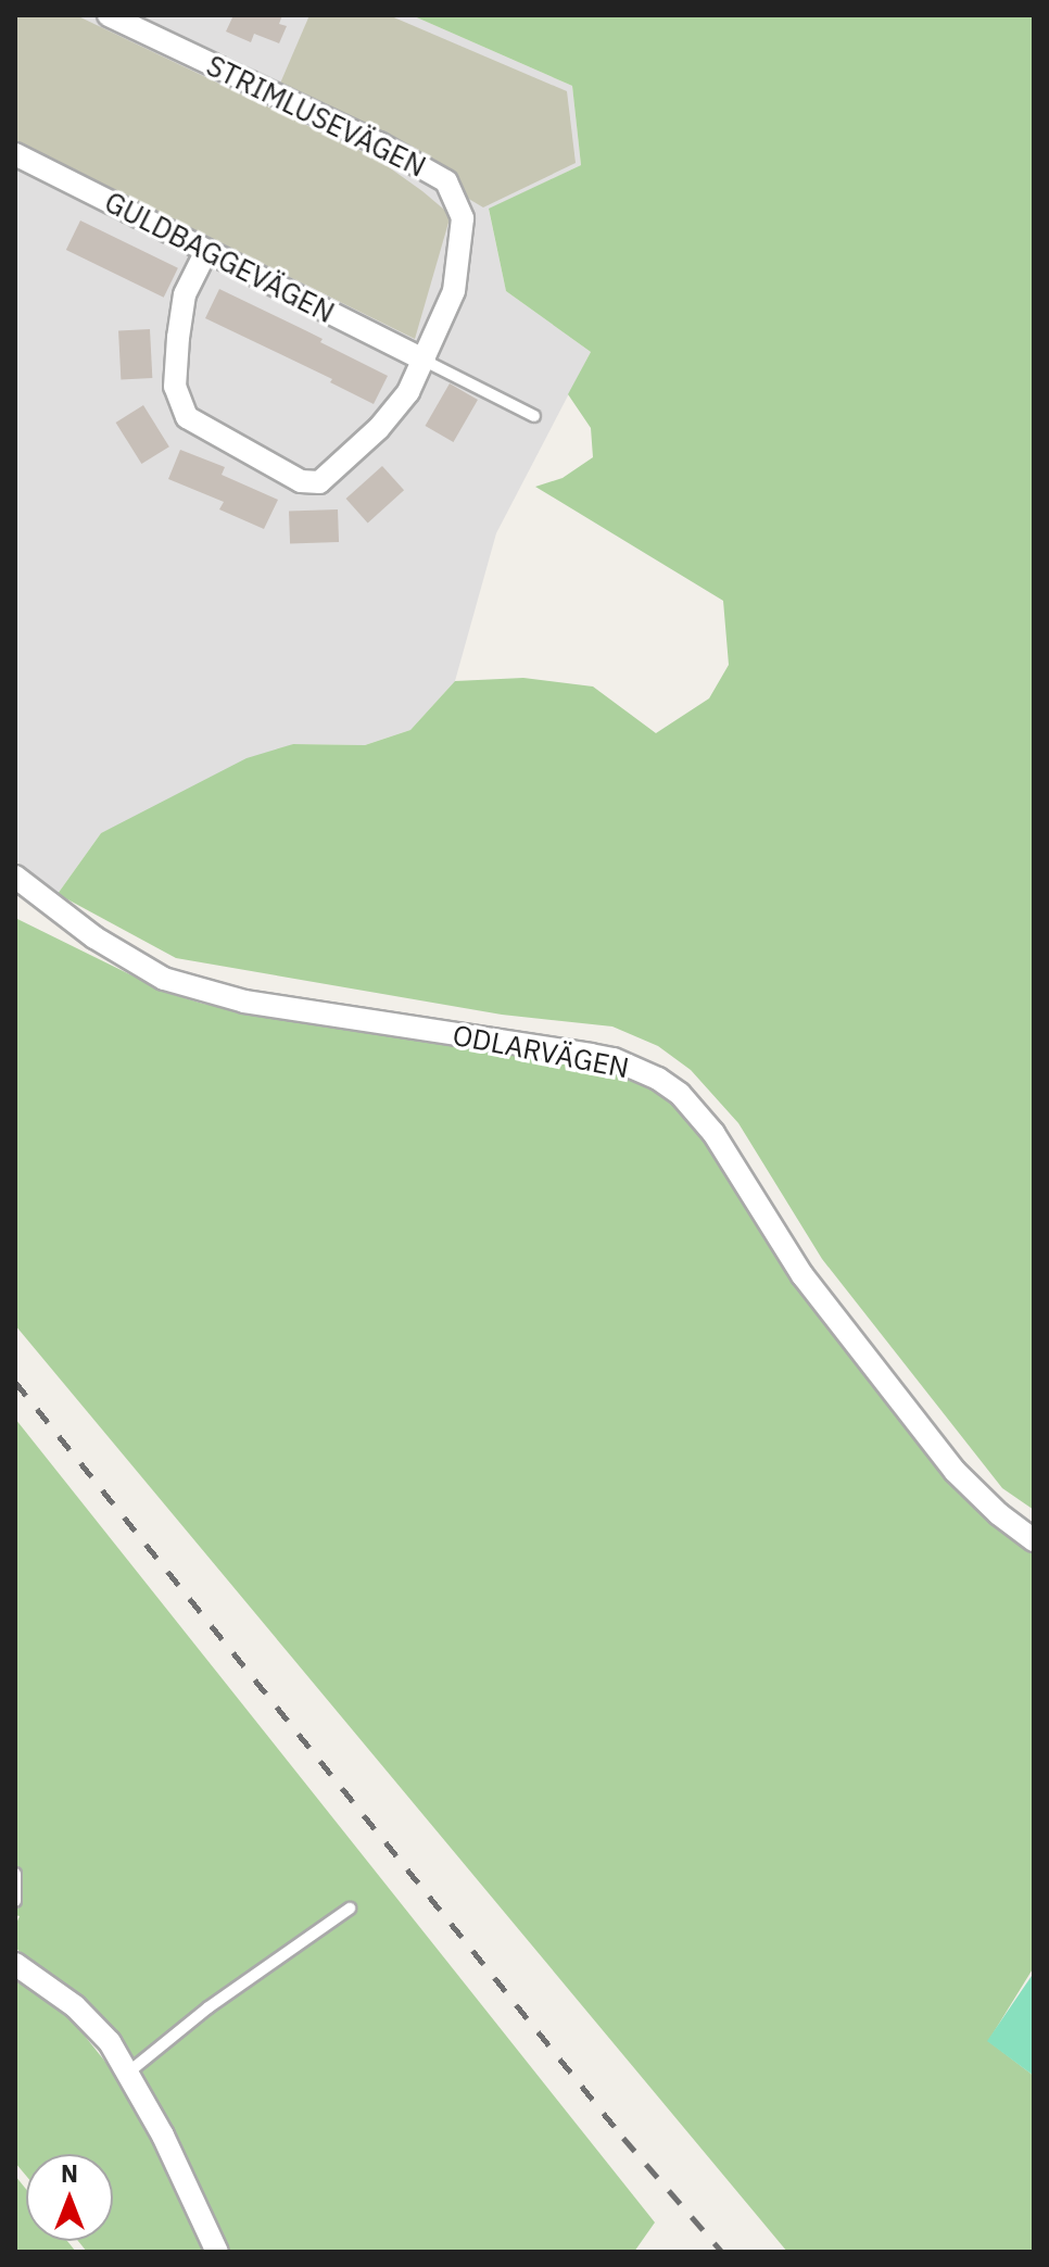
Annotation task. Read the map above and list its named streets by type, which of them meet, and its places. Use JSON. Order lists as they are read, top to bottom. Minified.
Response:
{"streets":{"street":["STRIMLUSEVÄGEN","GULDBAGGEVÄGEN","ODLARVÄGEN"]},"crossings":[["STRIMLUSEVÄGEN","GULDBAGGEVÄGEN"]],"north":"top"}
